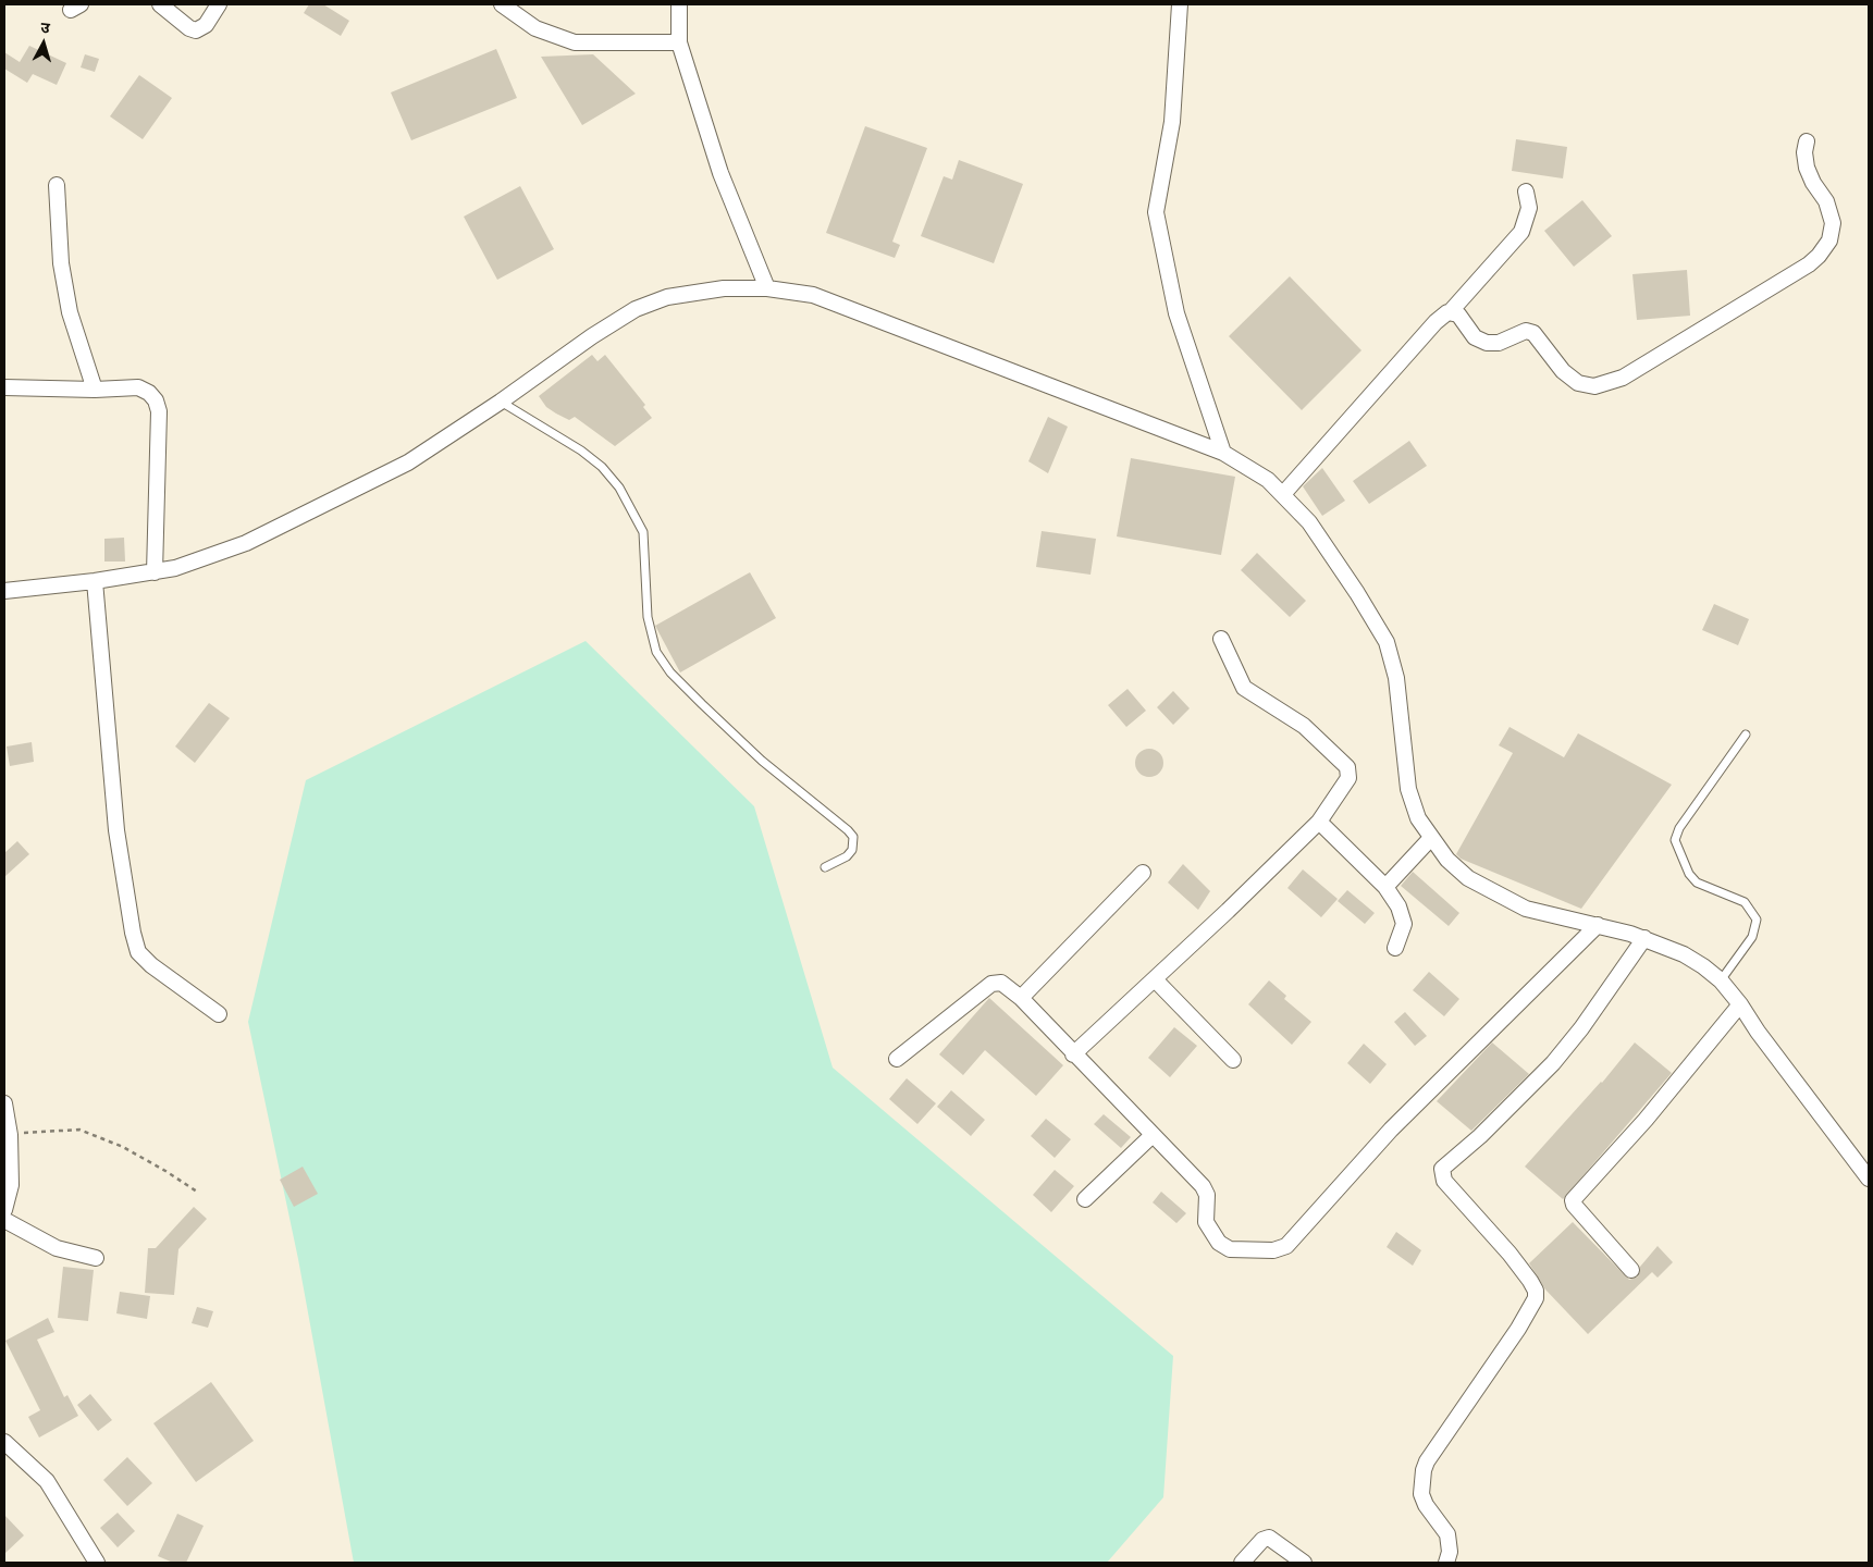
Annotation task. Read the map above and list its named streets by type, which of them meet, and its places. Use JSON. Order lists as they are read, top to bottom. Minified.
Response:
{"north":"top"}
